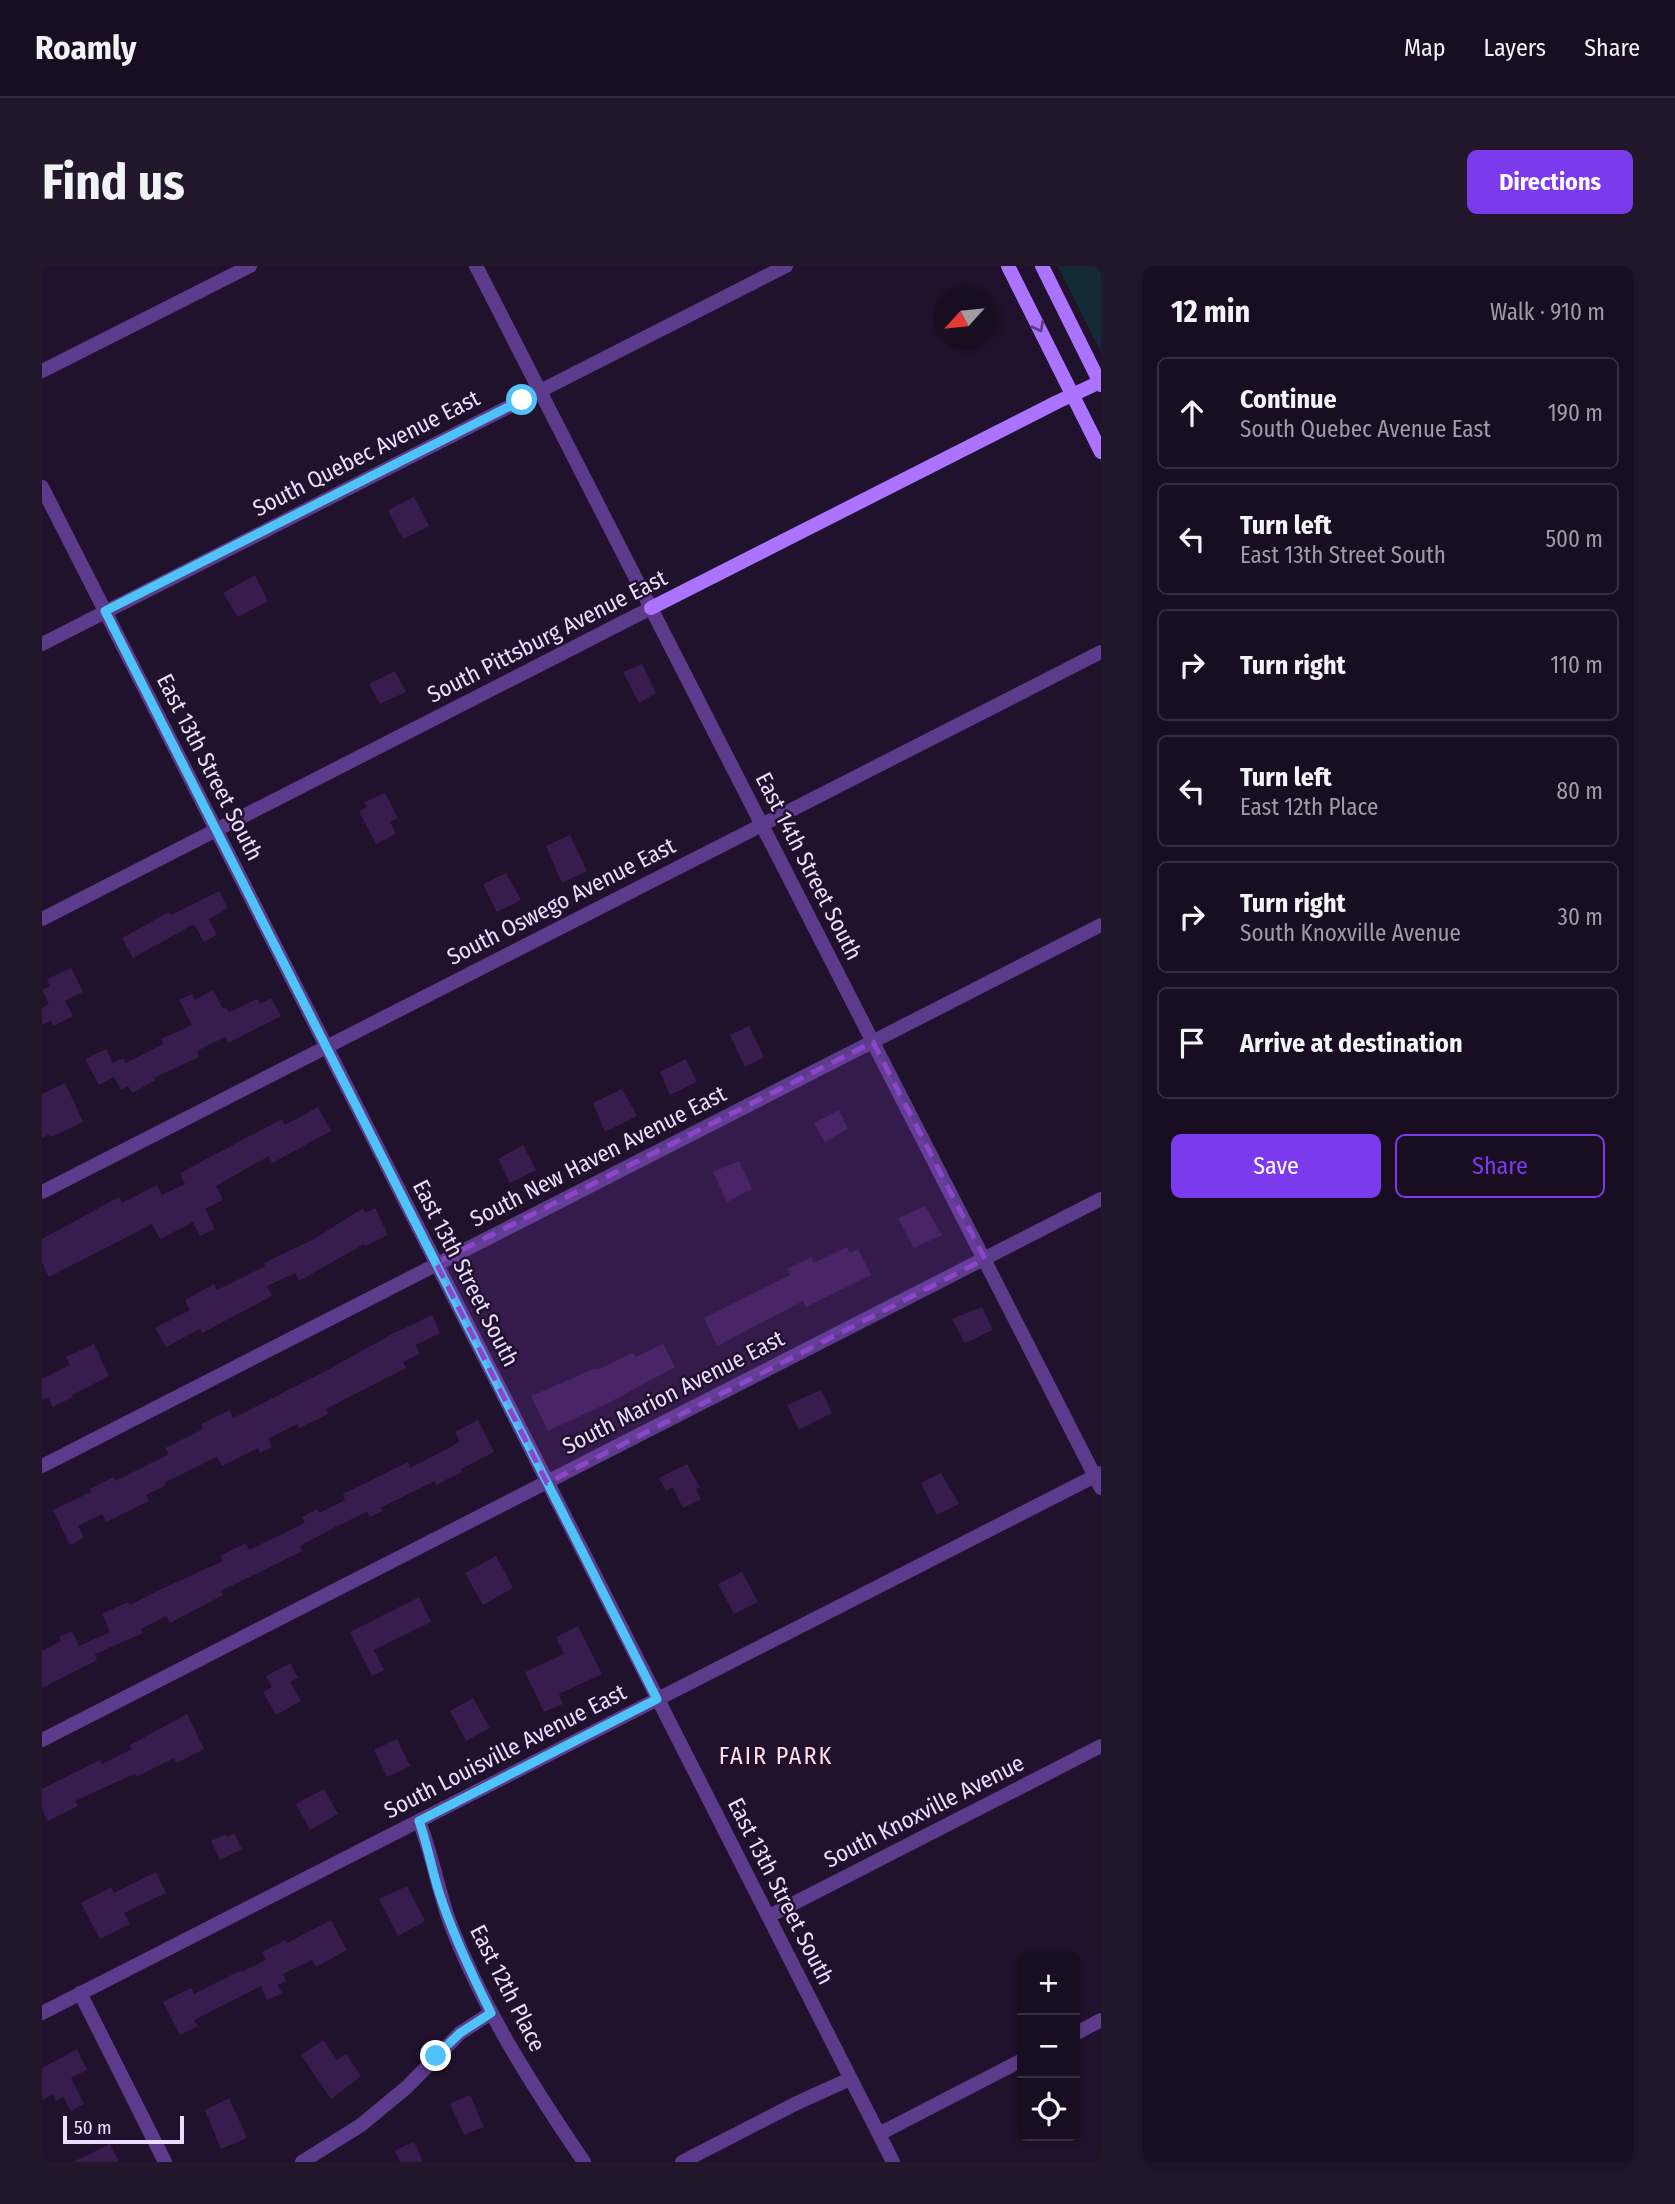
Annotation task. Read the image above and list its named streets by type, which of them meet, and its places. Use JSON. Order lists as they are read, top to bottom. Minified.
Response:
{"streets":{"street":["South Quebec Avenue East","South Pittsburg Avenue East","East 13th Street South","East 14th Street South","South Oswego Avenue East","South New Haven Avenue East","South Marion Avenue East","South Louisville Avenue East","South Knoxville Avenue","East 12th Place"]},"crossings":[["South Quebec Avenue East","East 13th Street South"],["South Quebec Avenue East","East 14th Street South"],["South Pittsburg Avenue East","East 13th Street South"],["South Pittsburg Avenue East","East 14th Street South"],["East 13th Street South","South Oswego Avenue East"],["East 13th Street South","South New Haven Avenue East"],["East 13th Street South","South Marion Avenue East"],["East 13th Street South","South Louisville Avenue East"],["East 13th Street South","South Knoxville Avenue"],["East 14th Street South","South Oswego Avenue East"],["East 14th Street South","South New Haven Avenue East"],["East 14th Street South","South Marion Avenue East"],["East 14th Street South","South Louisville Avenue East"],["South Louisville Avenue East","East 12th Place"]],"districts":["FAIR PARK"],"scale_bar":"50 m","north":"bottom left","page":{"header":"Roamly","nav":["Map","Layers","Share"],"buttons":["Directions",["Save","Share"]],"title":"Find us","heading":["12 min","Walk · 910 m"],"list":[["Continue","South Quebec Avenue East","190 m"],["Turn left","East 13th Street South","500 m"],["Turn right","110 m"],["Turn left","East 12th Place","80 m"],["Turn right","South Knoxville Avenue","30 m"],"Arrive at destination"],"map_buttons":["+","−"],"scale":"50 m"}}
